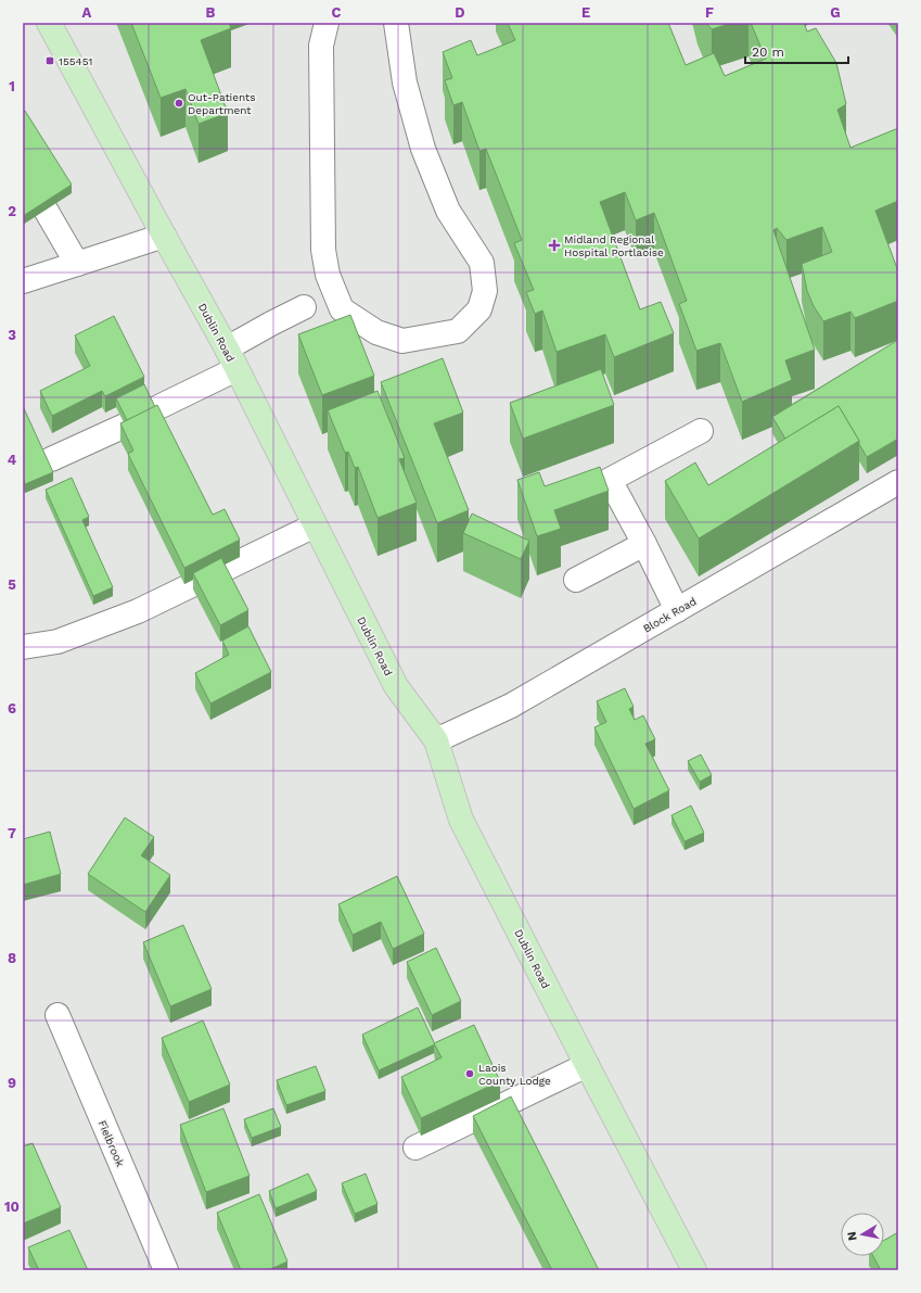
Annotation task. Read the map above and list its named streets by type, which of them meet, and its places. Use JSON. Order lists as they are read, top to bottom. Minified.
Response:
{"streets":{"main road":["Dublin Road"],"street":["Block Road","Fielbrook"]},"crossings":[["Dublin Road","Block Road"]],"places":{"transit":["155451"],"other":["Out-Patients Department","Laois County Lodge"],"health":["Midland Regional Hospital Portlaoise"]},"scale_bar":"20 m","north":"left","grid":{"columns":["A","B","C","D","E","F","G"],"rows":["1","2","3","4","5","6","7","8","9","10"]}}
